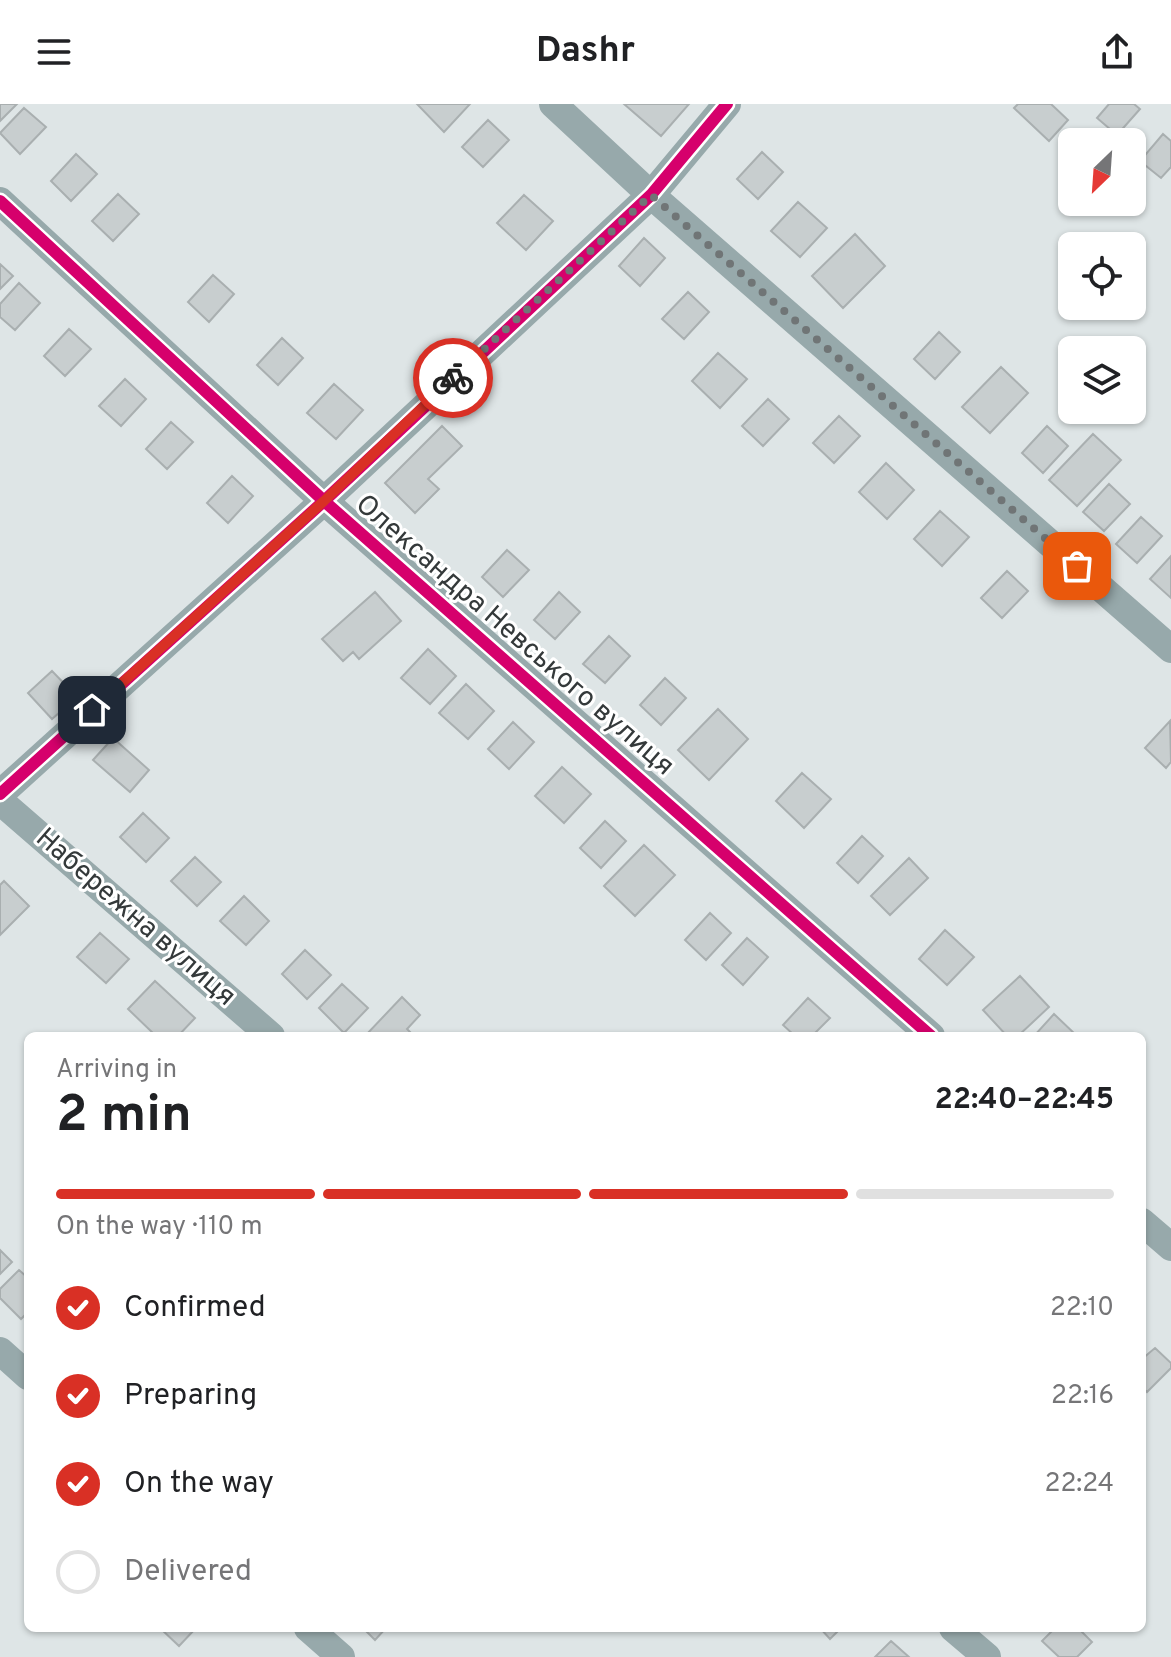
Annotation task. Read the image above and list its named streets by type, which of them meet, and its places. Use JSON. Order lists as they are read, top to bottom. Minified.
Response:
{"streets":{"street":["Олександра Невського вулиця","Набережна вулиця"]},"north":"bottom left","page":{"header":"Dashr","heading":["2 min","Arriving in","22:40–22:45"],"bar":"On the way · 110 m","list":[["Confirmed","22:10"],["Preparing","22:16"],["On the way","22:24"],"Delivered"]}}
